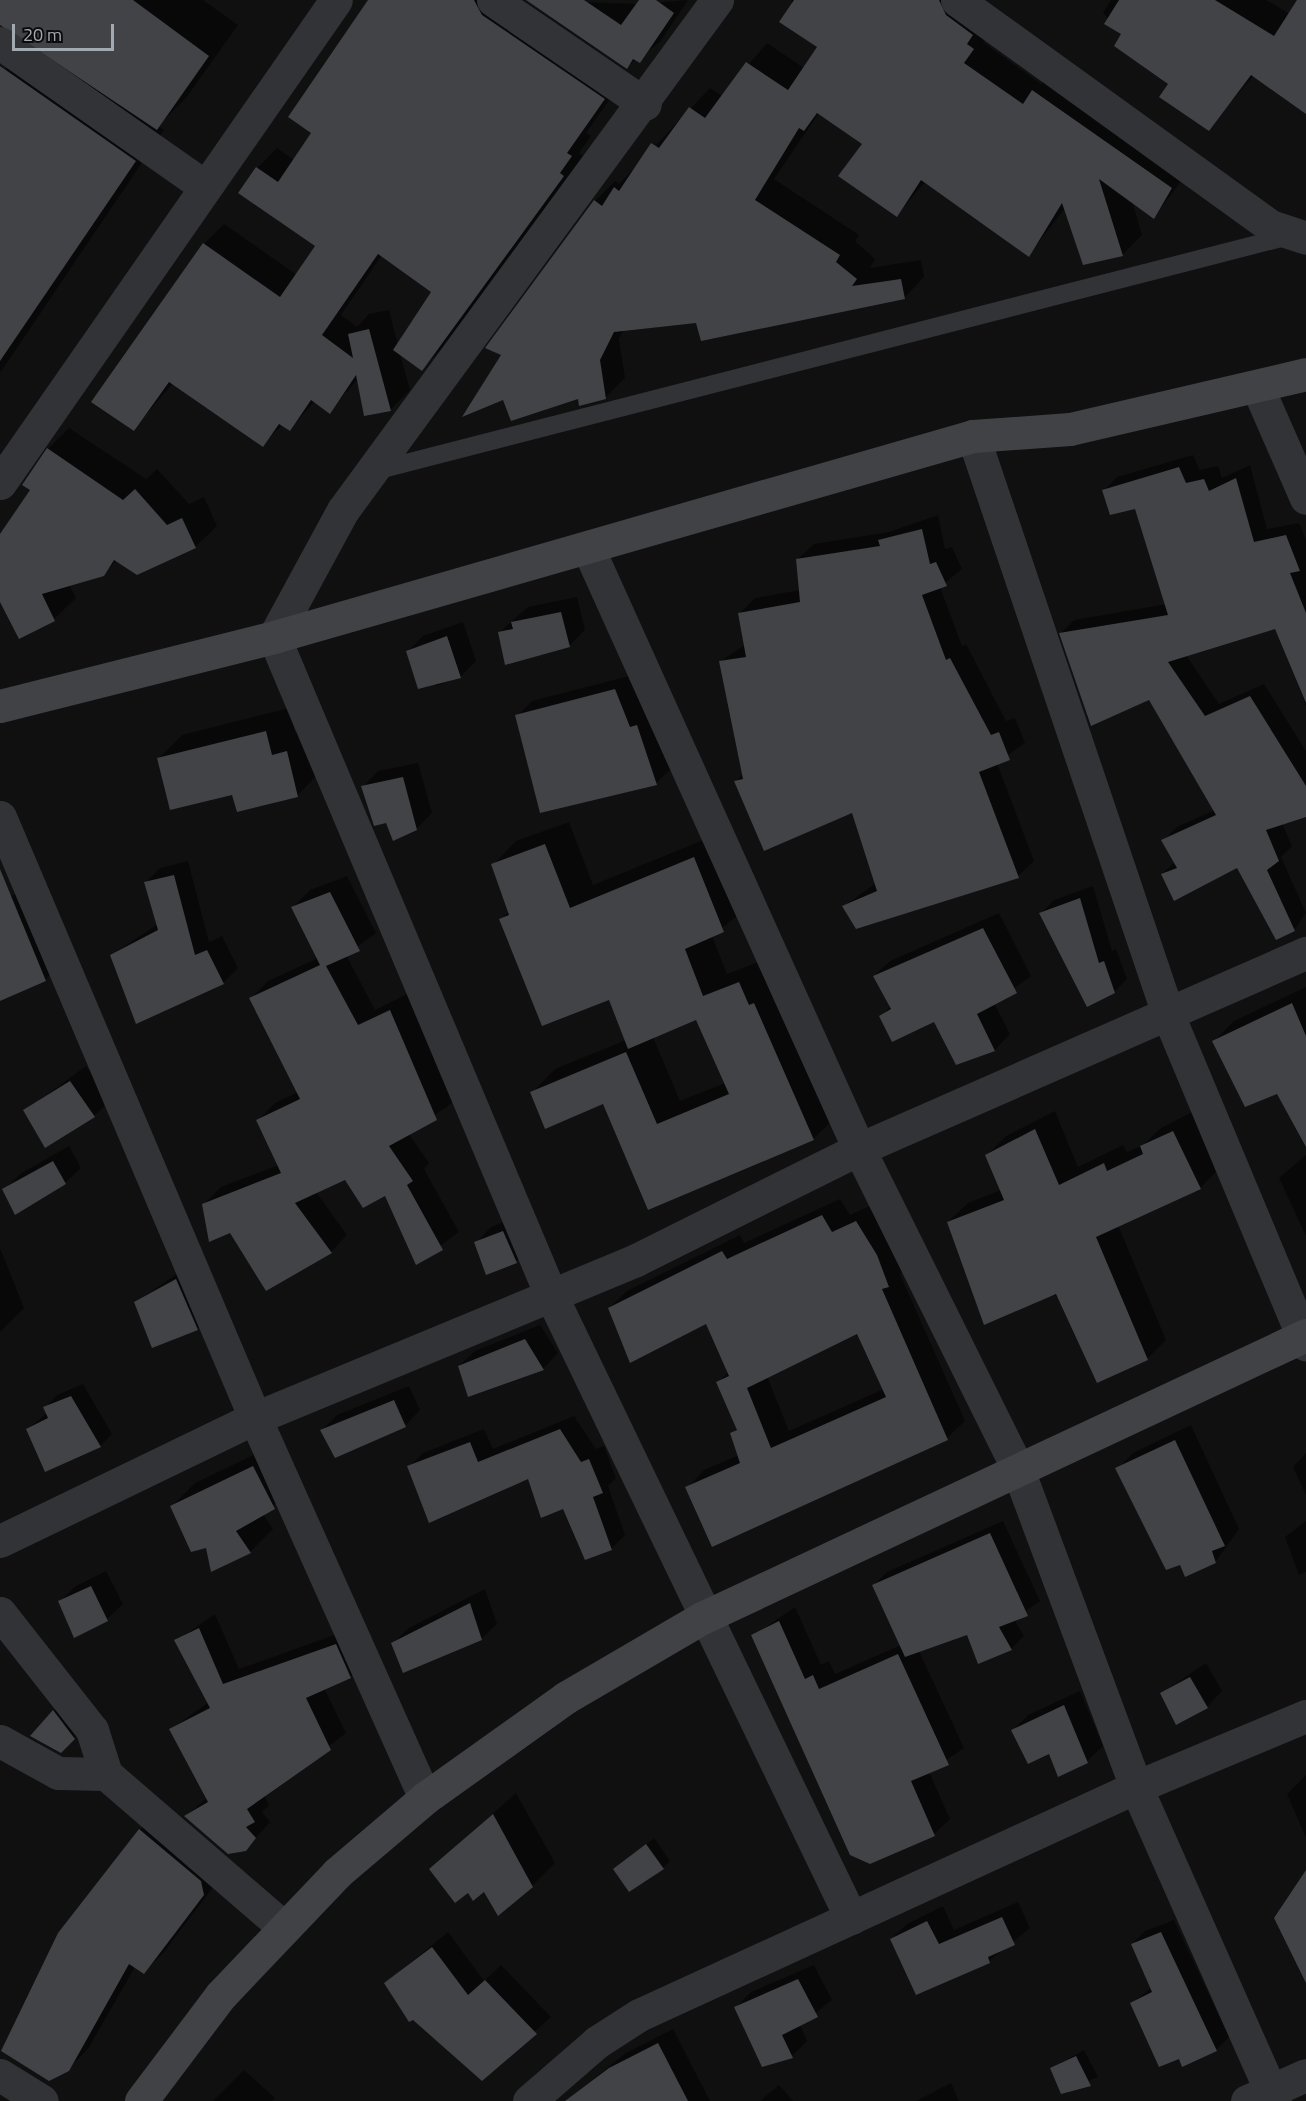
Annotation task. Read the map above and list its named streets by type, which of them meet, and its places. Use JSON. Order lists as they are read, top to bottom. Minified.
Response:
{"scale_bar":"20 m"}
